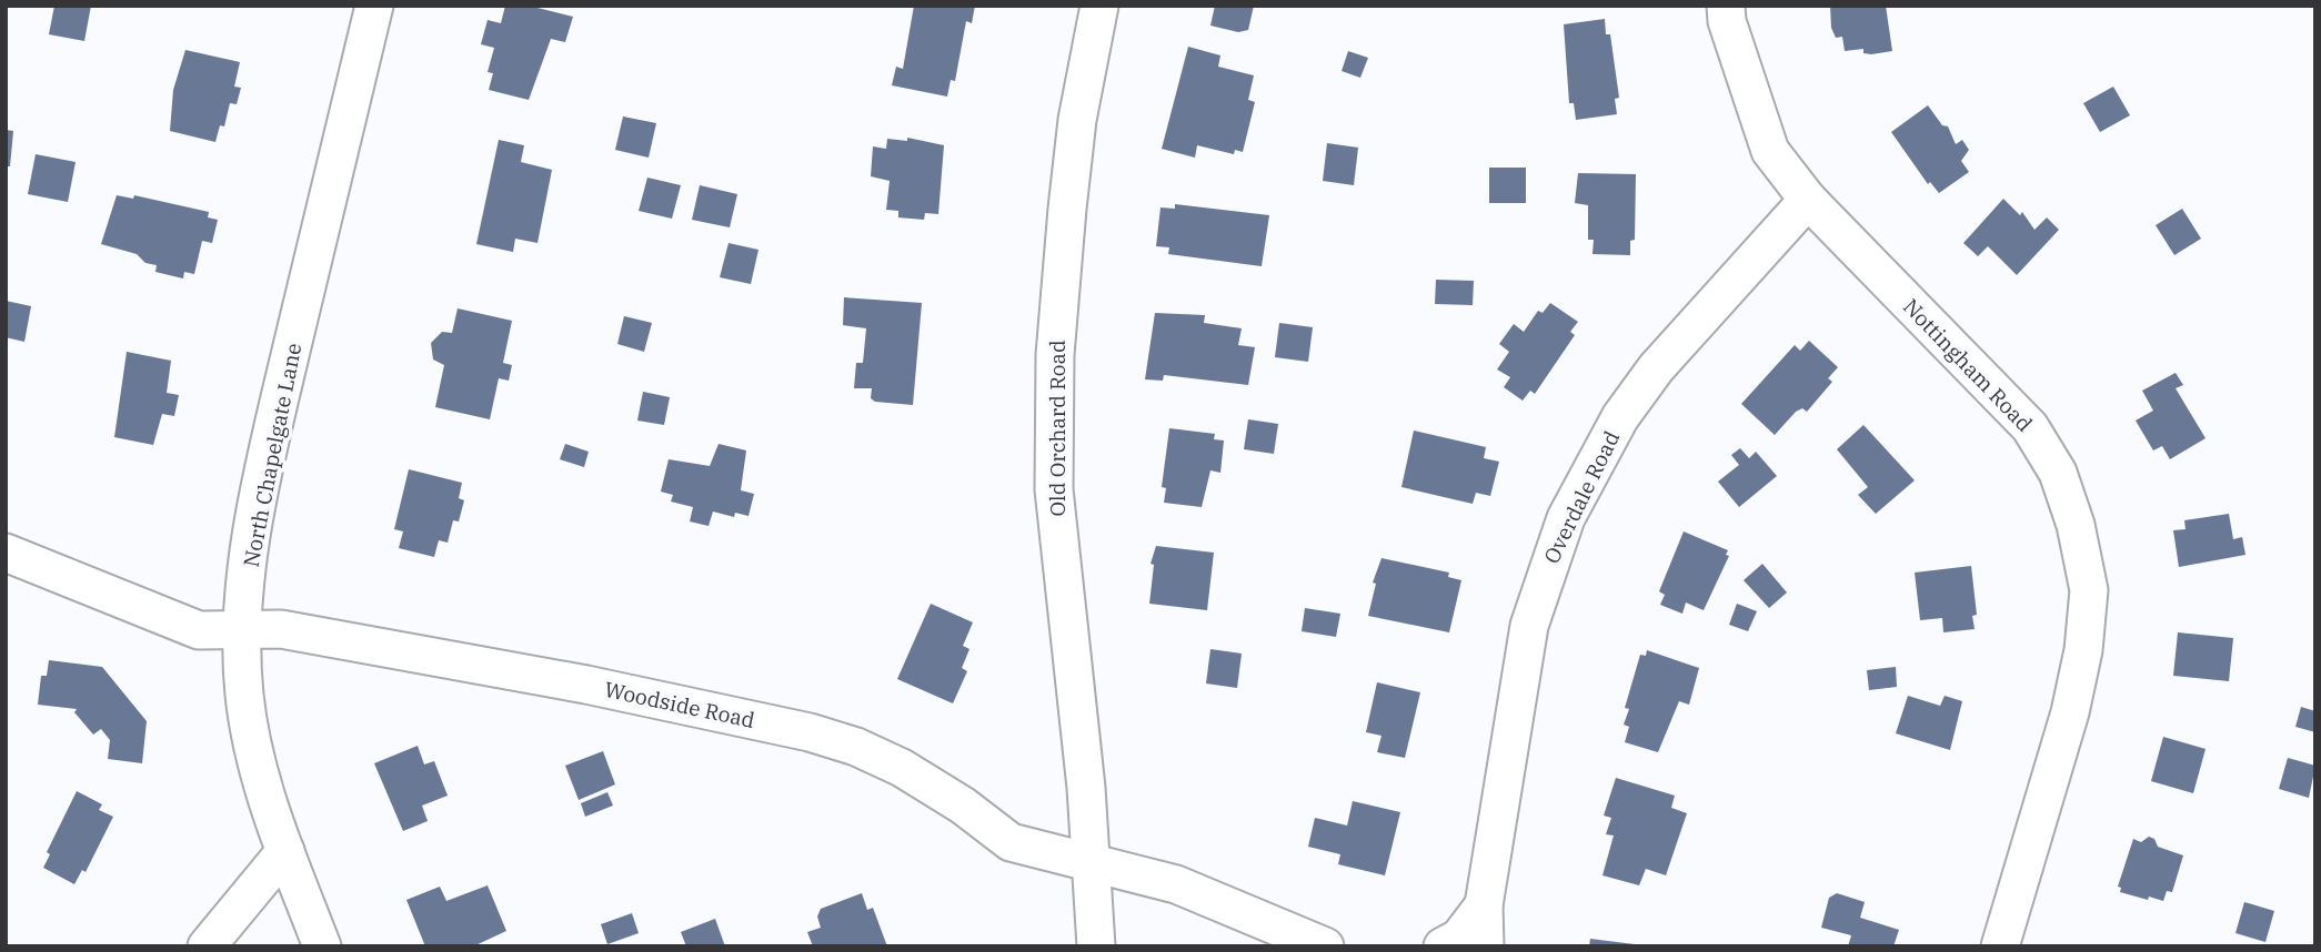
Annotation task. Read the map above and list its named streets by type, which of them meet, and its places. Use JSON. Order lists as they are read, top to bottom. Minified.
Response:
{"streets":{"street":["Nottingham Road","Old Orchard Road","North Chapelgate Lane","Overdale Road","Woodside Road"]},"crossings":[["Nottingham Road","Overdale Road"],["Old Orchard Road","Woodside Road"],["North Chapelgate Lane","Woodside Road"]]}
